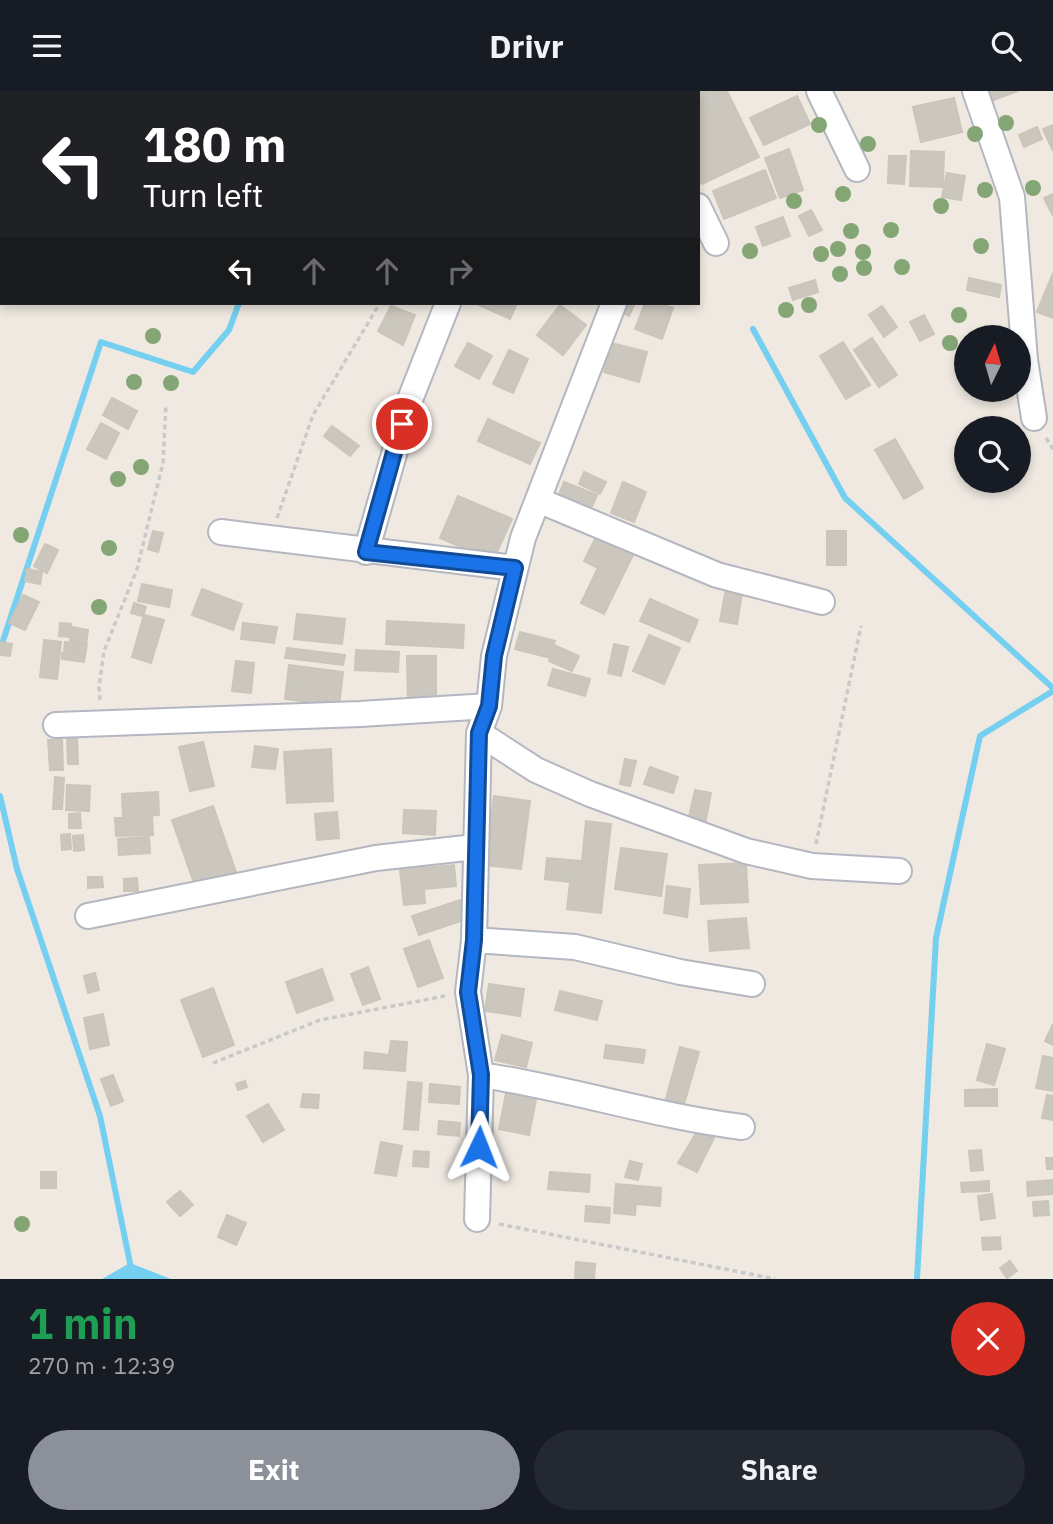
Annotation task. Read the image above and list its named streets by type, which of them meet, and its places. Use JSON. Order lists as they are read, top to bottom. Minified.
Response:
{"north":"top","page":{"header":"Drivr","turn":["180 m","Turn left"],"heading":["1 min","270 m · 12:39"],"buttons":["Exit","Share"]}}
